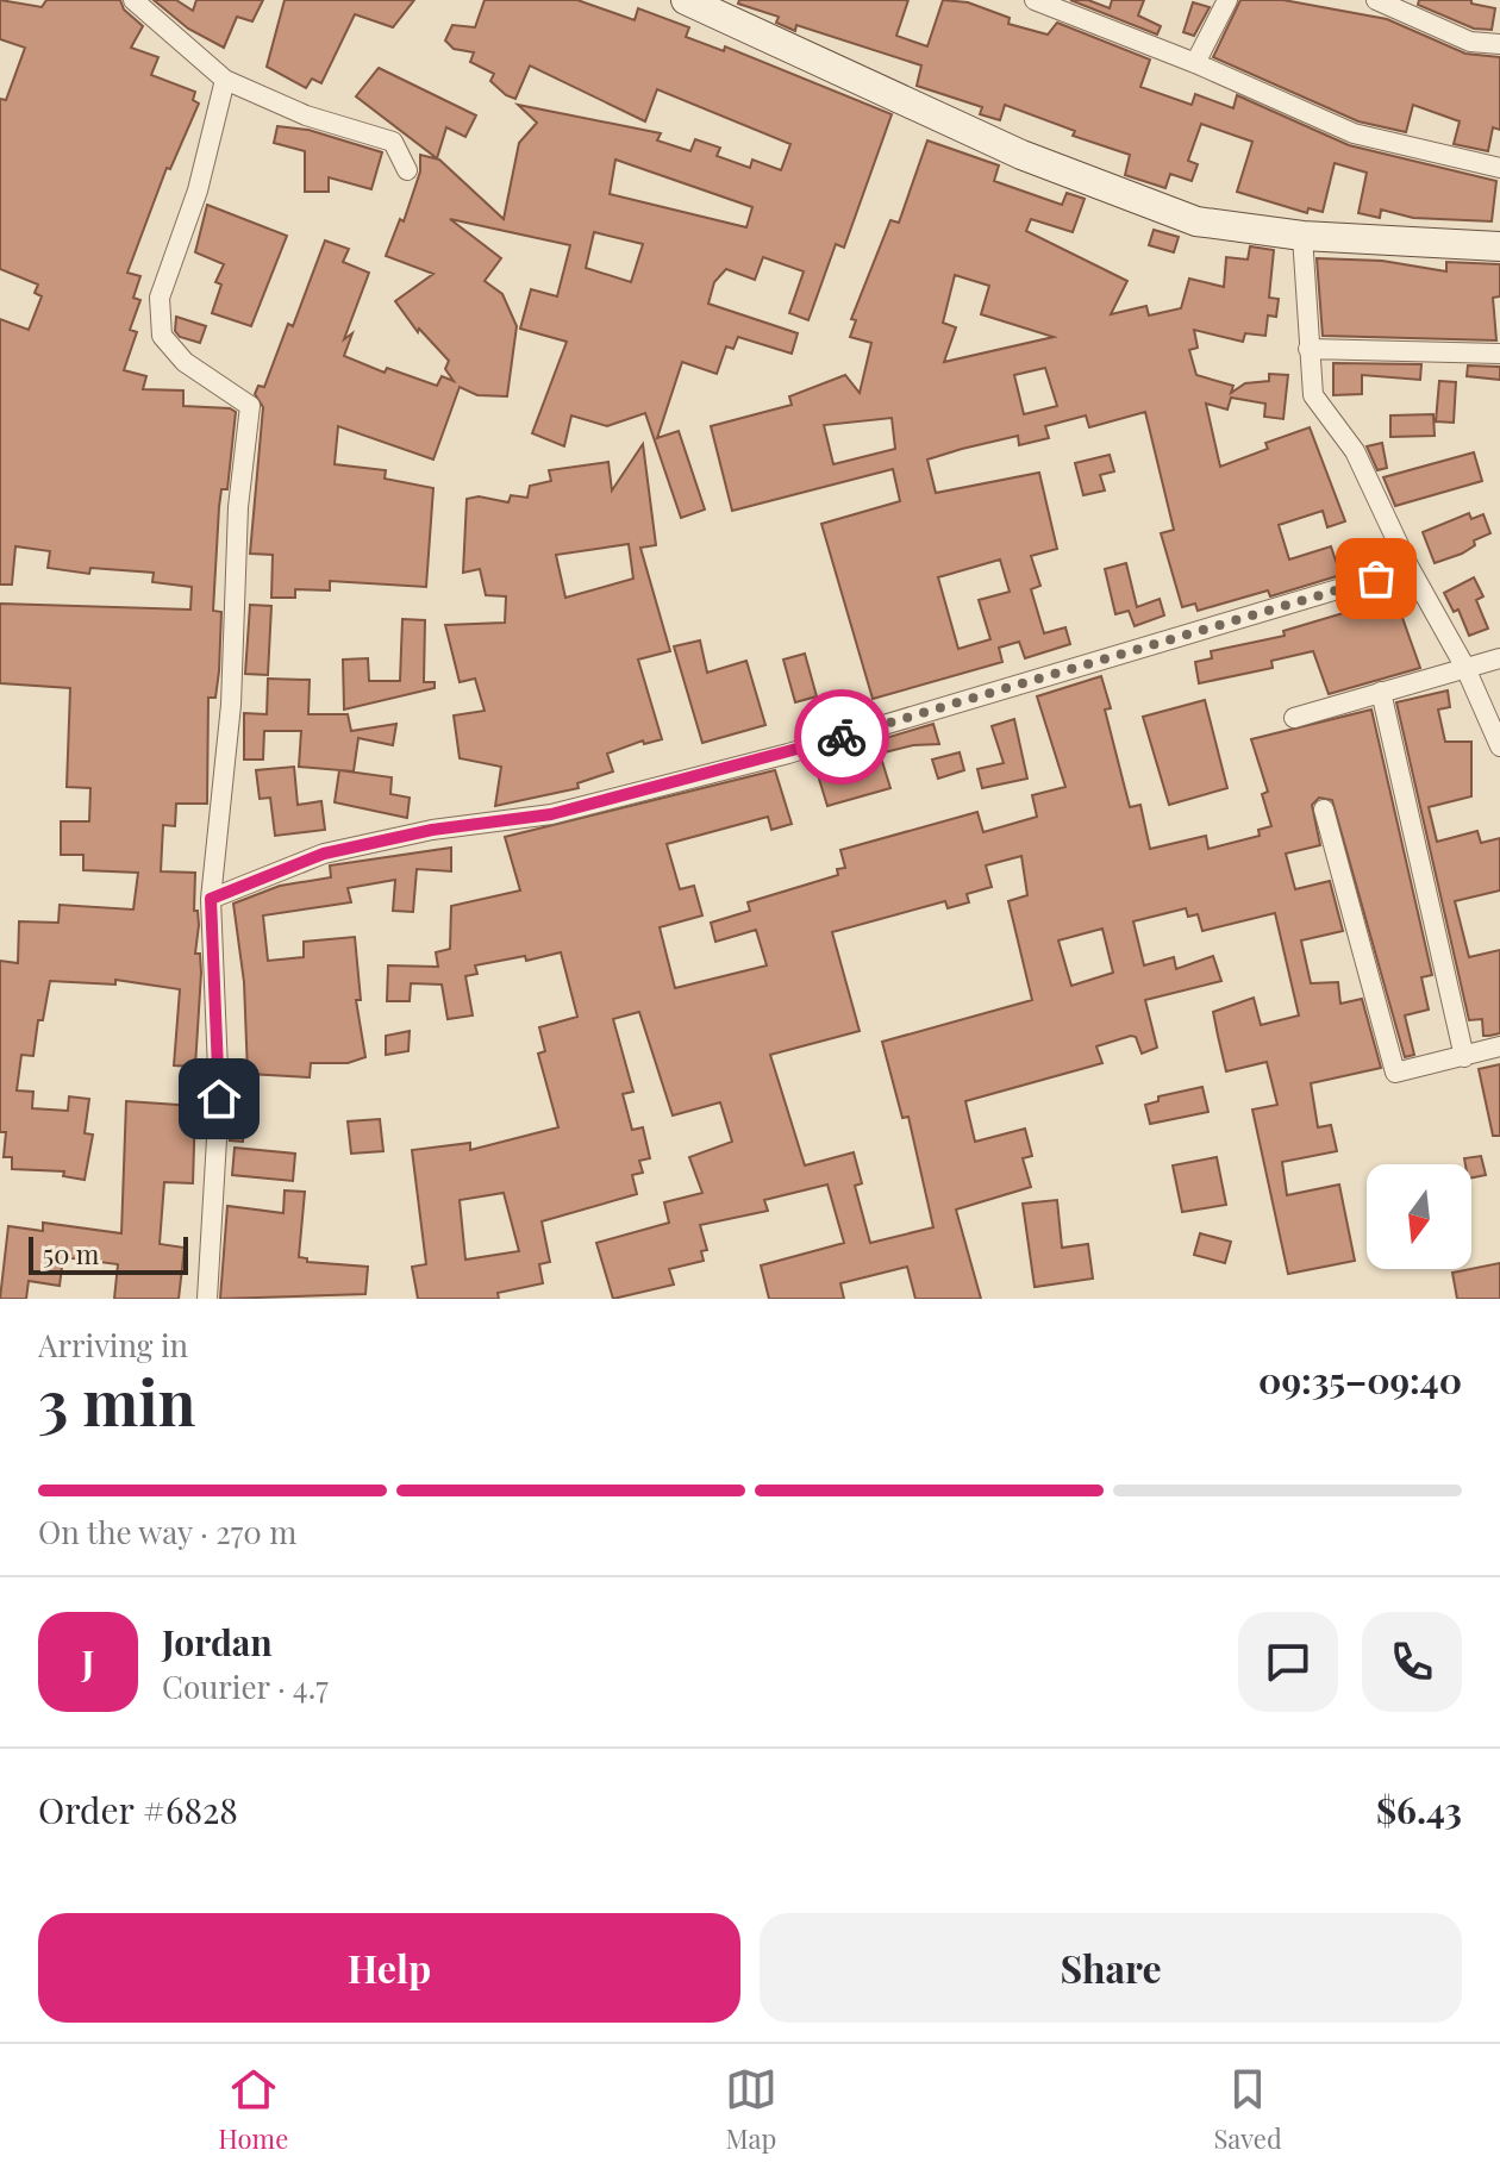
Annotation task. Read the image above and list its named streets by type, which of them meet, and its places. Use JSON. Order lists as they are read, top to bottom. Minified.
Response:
{"scale_bar":"50 m","north":"bottom","page":{"scale":"50 m","heading":["3 min","Arriving in","09:35–09:40"],"panel":["Jordan","Courier · 4.7","Order #6828","$6.43"],"bar":"On the way · 270 m","round":"J","buttons":["Help","Share"],"tabs":["Home","Map","Saved"]}}
